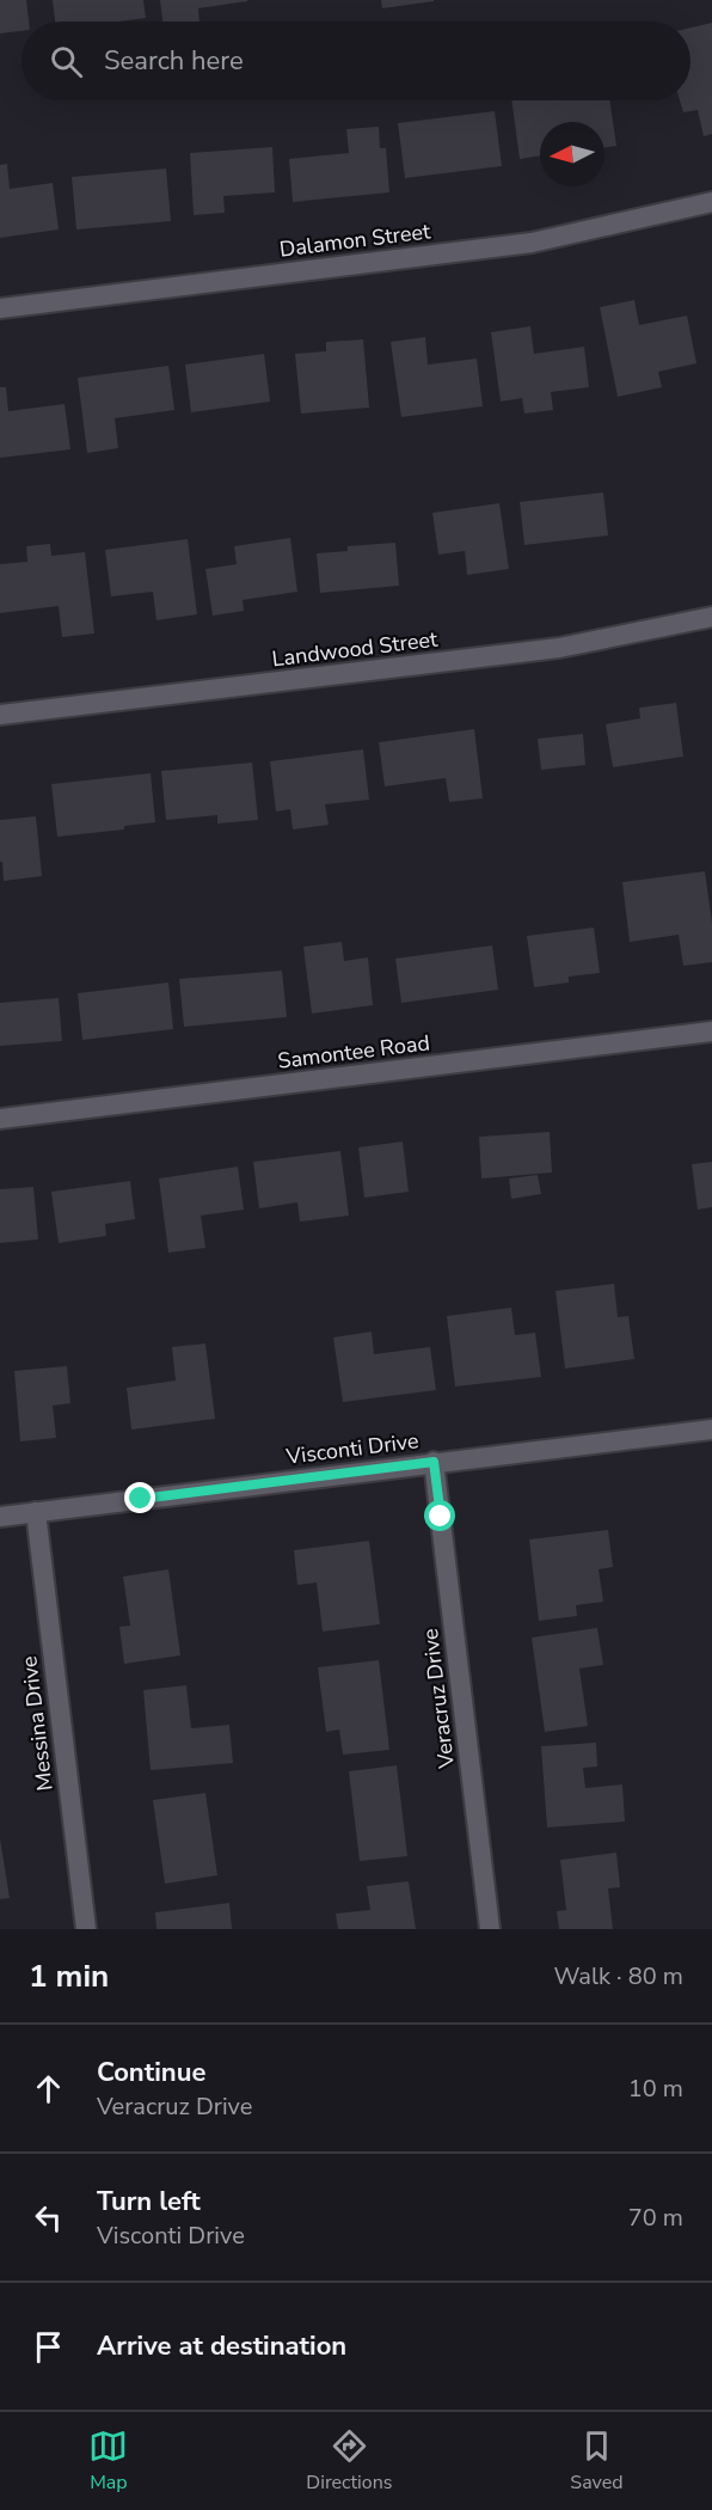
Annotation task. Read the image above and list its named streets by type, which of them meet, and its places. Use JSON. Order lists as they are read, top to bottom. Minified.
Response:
{"streets":{"street":["Dalamon Street","Landwood Street","Samontee Road","Visconti Drive","Veracruz Drive","Messina Drive"]},"crossings":[["Visconti Drive","Veracruz Drive"],["Visconti Drive","Messina Drive"]],"north":"left","page":{"search":"Search here","heading":["1 min","Walk · 80 m"],"list":[["Continue","Veracruz Drive","10 m"],["Turn left","Visconti Drive","70 m"],"Arrive at destination"],"nav":["Map","Directions","Saved"]}}
